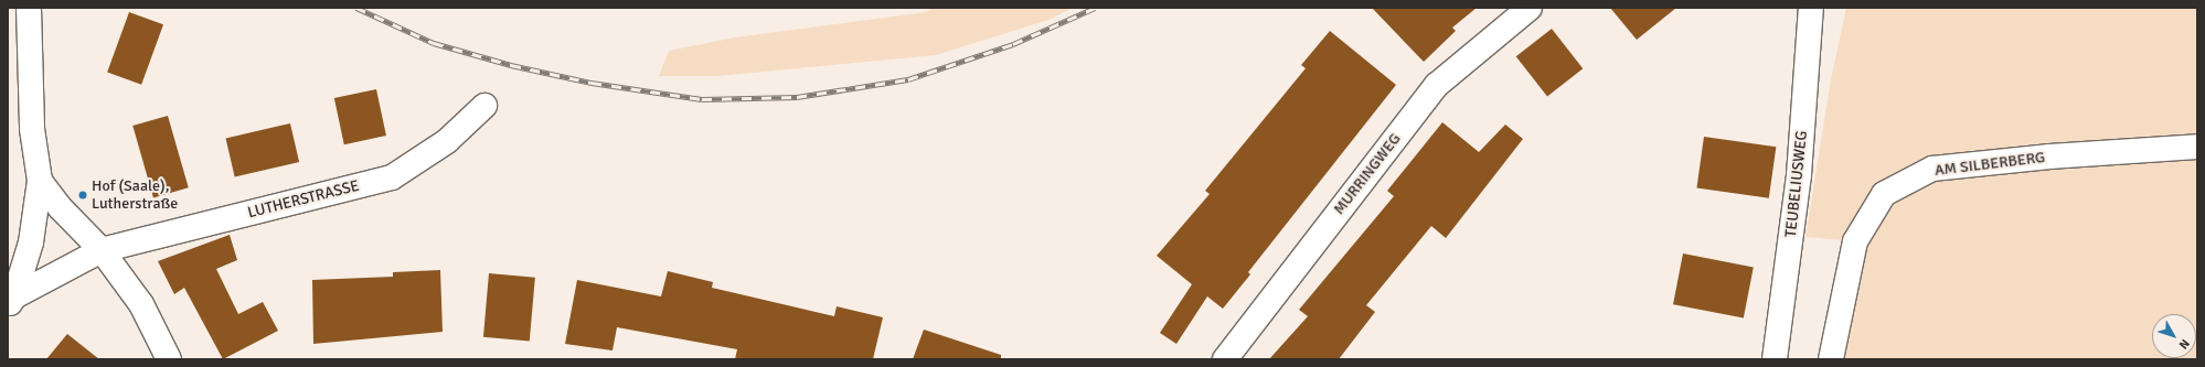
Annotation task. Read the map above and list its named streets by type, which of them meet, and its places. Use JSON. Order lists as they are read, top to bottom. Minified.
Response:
{"streets":{"street":["AM SILBERBERG","MURRINGWEG","TEUBELIUSWEG","LUTHERSTRASSE"]},"places":["Hof (Saale), Lutherstraße"],"north":"bottom right"}
